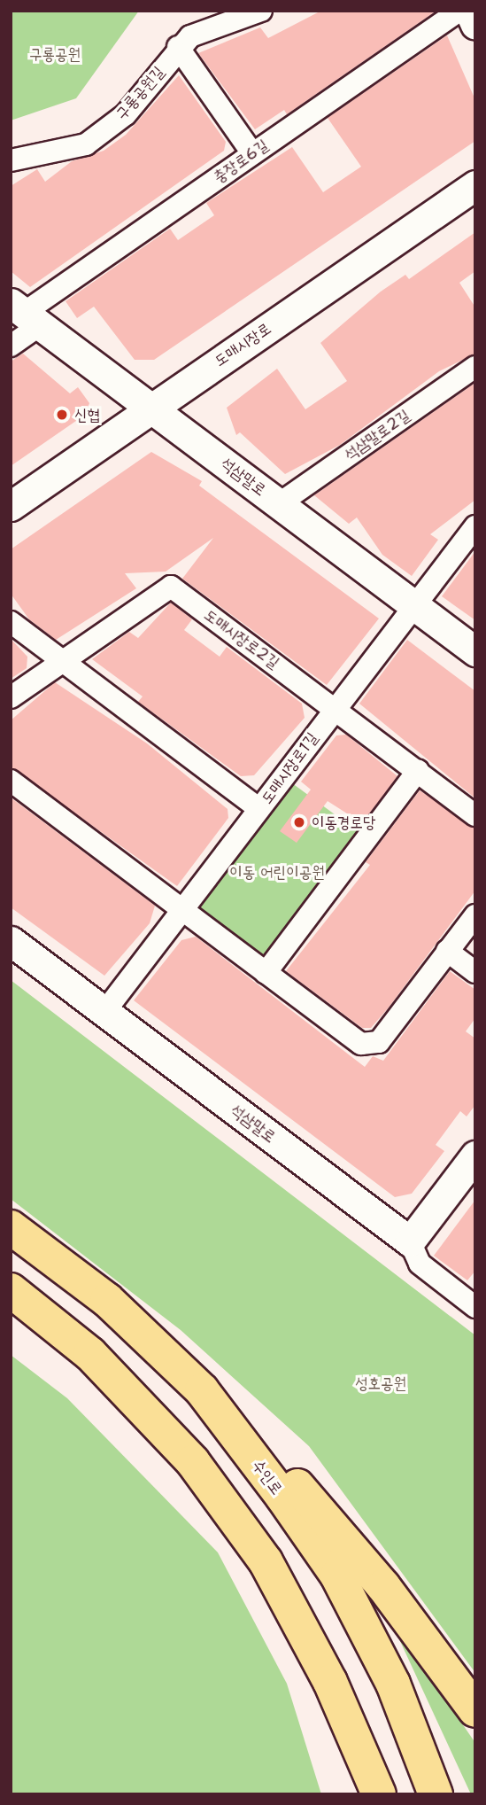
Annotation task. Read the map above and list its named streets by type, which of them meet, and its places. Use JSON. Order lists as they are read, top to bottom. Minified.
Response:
{"streets":{"highway":["수인로"],"street":["구룡공원길","충장로6길","도매시장로","석삼말로2길","석삼말로","도매시장로2길","도매시장로1길"]},"crossings":[["충장로6길","석삼말로"],["도매시장로","석삼말로"],["석삼말로2길","석삼말로"],["석삼말로","도매시장로1길"],["도매시장로2길","도매시장로1길"]],"parks":["구룡공원","이동 어린이공원","성호공원"],"places":["신협","이동경로당"]}
